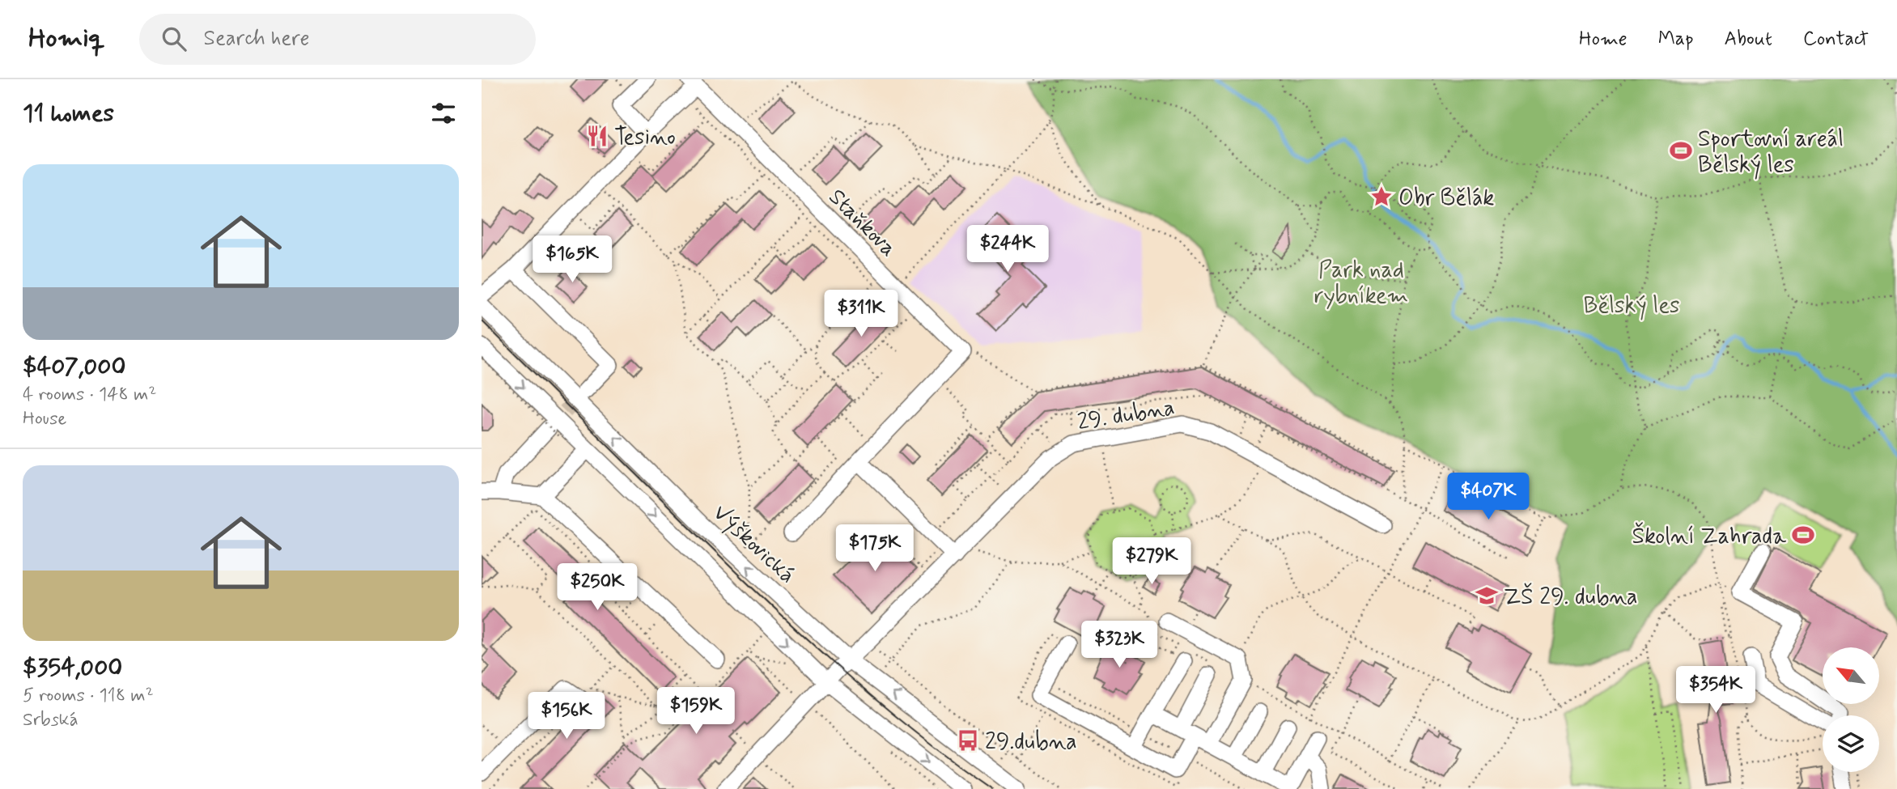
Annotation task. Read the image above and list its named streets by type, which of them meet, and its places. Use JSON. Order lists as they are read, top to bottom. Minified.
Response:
{"streets":{"street":["Staňkova","29. dubna","Výškovická"]},"crossings":[["29. dubna","Výškovická"]],"parks":["Park nad rybníkem","Bělský les"],"places":{"restaurant":["Tesino"],"sports":["Sportovní areál Bělský les","Školní Zahrada"],"place":["Obr Bělák"],"school or university":["ZŠ 29. dubna"],"bus stop":["29.dubna"]},"north":"top left","page":{"header":"Homiq","search":"Search here","nav":["Home","Map","About","Contact"],"heading":"11 homes","list":[{"name":"$407,000","note":"4 rooms · 148 m² · House"},{"name":"$354,000","note":"5 rooms · 118 m² · Srbská"}],"price":["$244K","$165K","$311K","$407K","$175K","$279K","$250K","$323K","$354K","$159K","$156K"]}}
